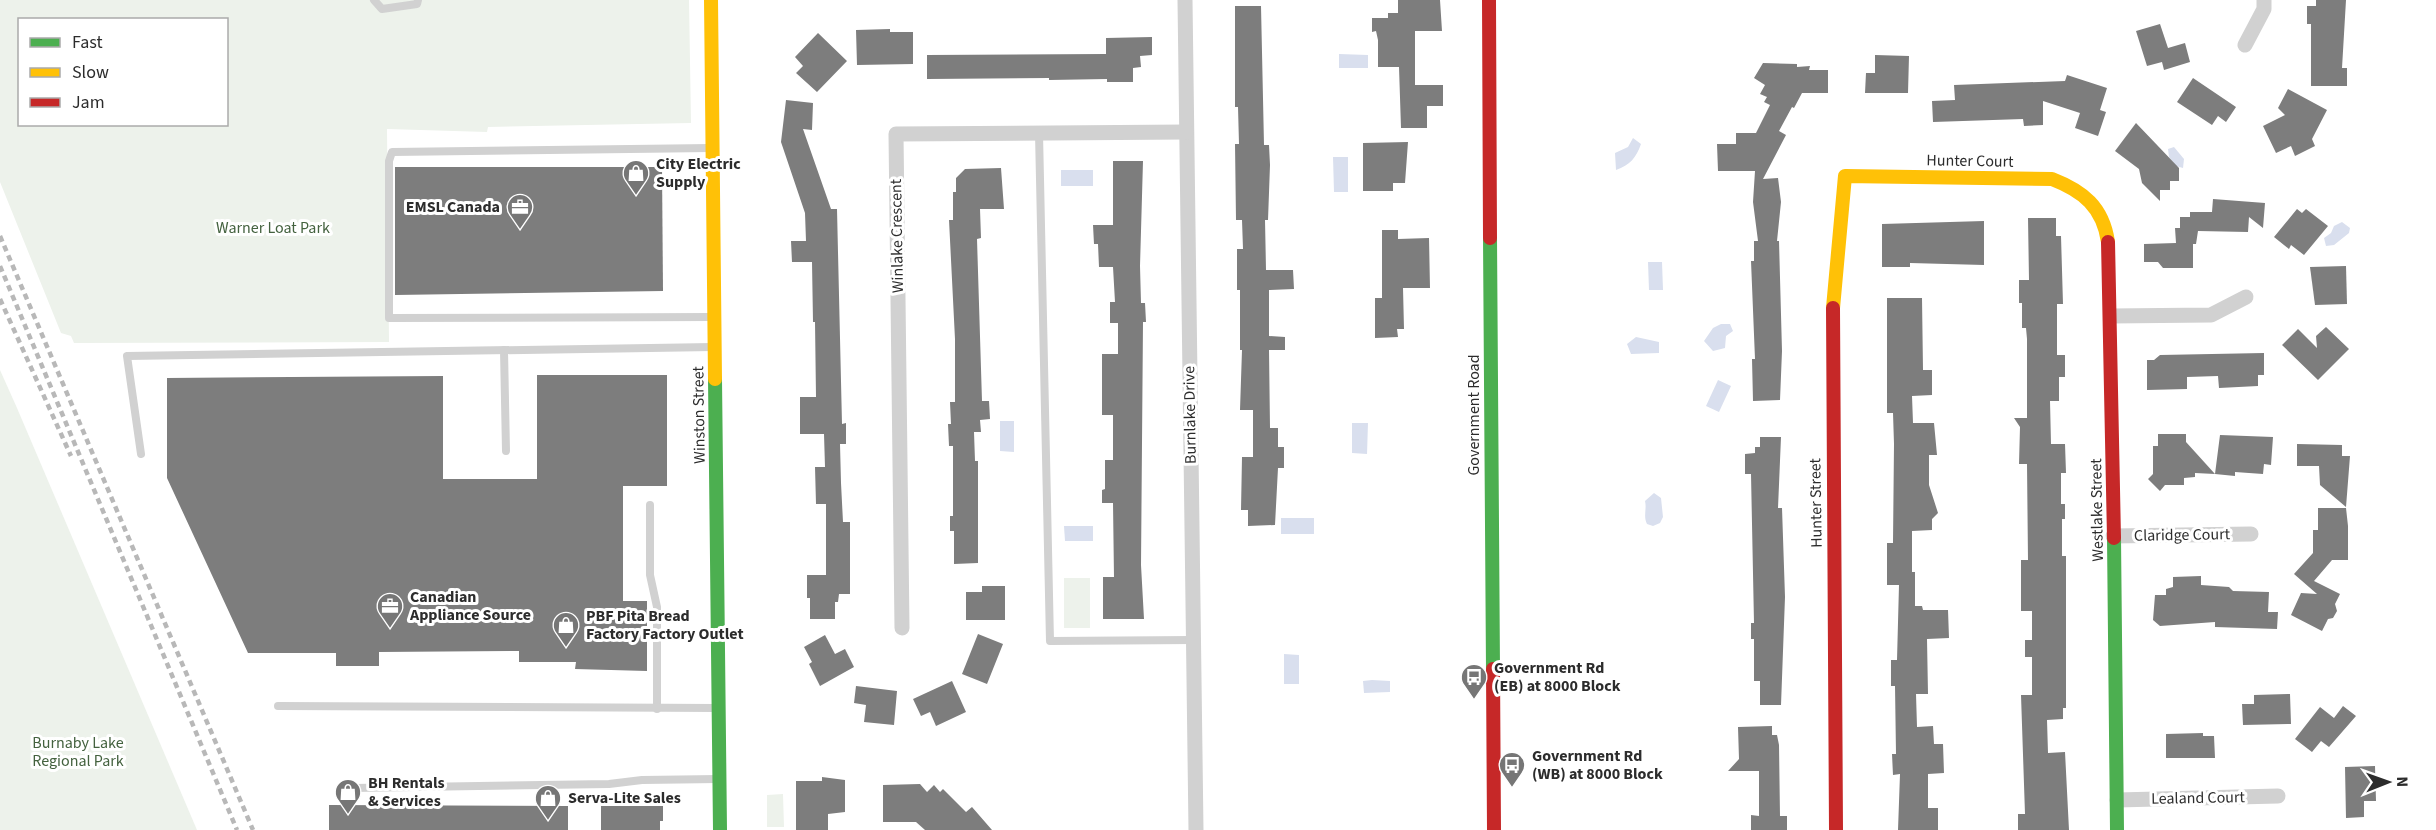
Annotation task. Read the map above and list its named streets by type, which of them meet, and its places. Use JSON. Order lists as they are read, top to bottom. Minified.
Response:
{"streets":{"street":["Hunter Court","Winlake Crescent","Winston Street","Burnlake Drive","Government Road","Hunter Street","Westlake Street","Claridge Court","Lealand Court"]},"crossings":[["Hunter Court","Hunter Street"],["Hunter Court","Westlake Street"],["Winlake Crescent","Burnlake Drive"],["Westlake Street","Claridge Court"],["Westlake Street","Lealand Court"]],"parks":["Warner Loat Park","Burnaby Lake Regional Park"],"places":{"shop":["City Electric Supply","PBF Pita Bread Factory Factory Outlet","BH Rentals & Services","Serva-Lite Sales"],"office":["EMSL Canada","Canadian Appliance Source"],"bus stop":["Government Rd (EB) at 8000 Block","Government Rd (WB) at 8000 Block"]},"legend":["Fast","Slow","Jam"],"north":"right"}
